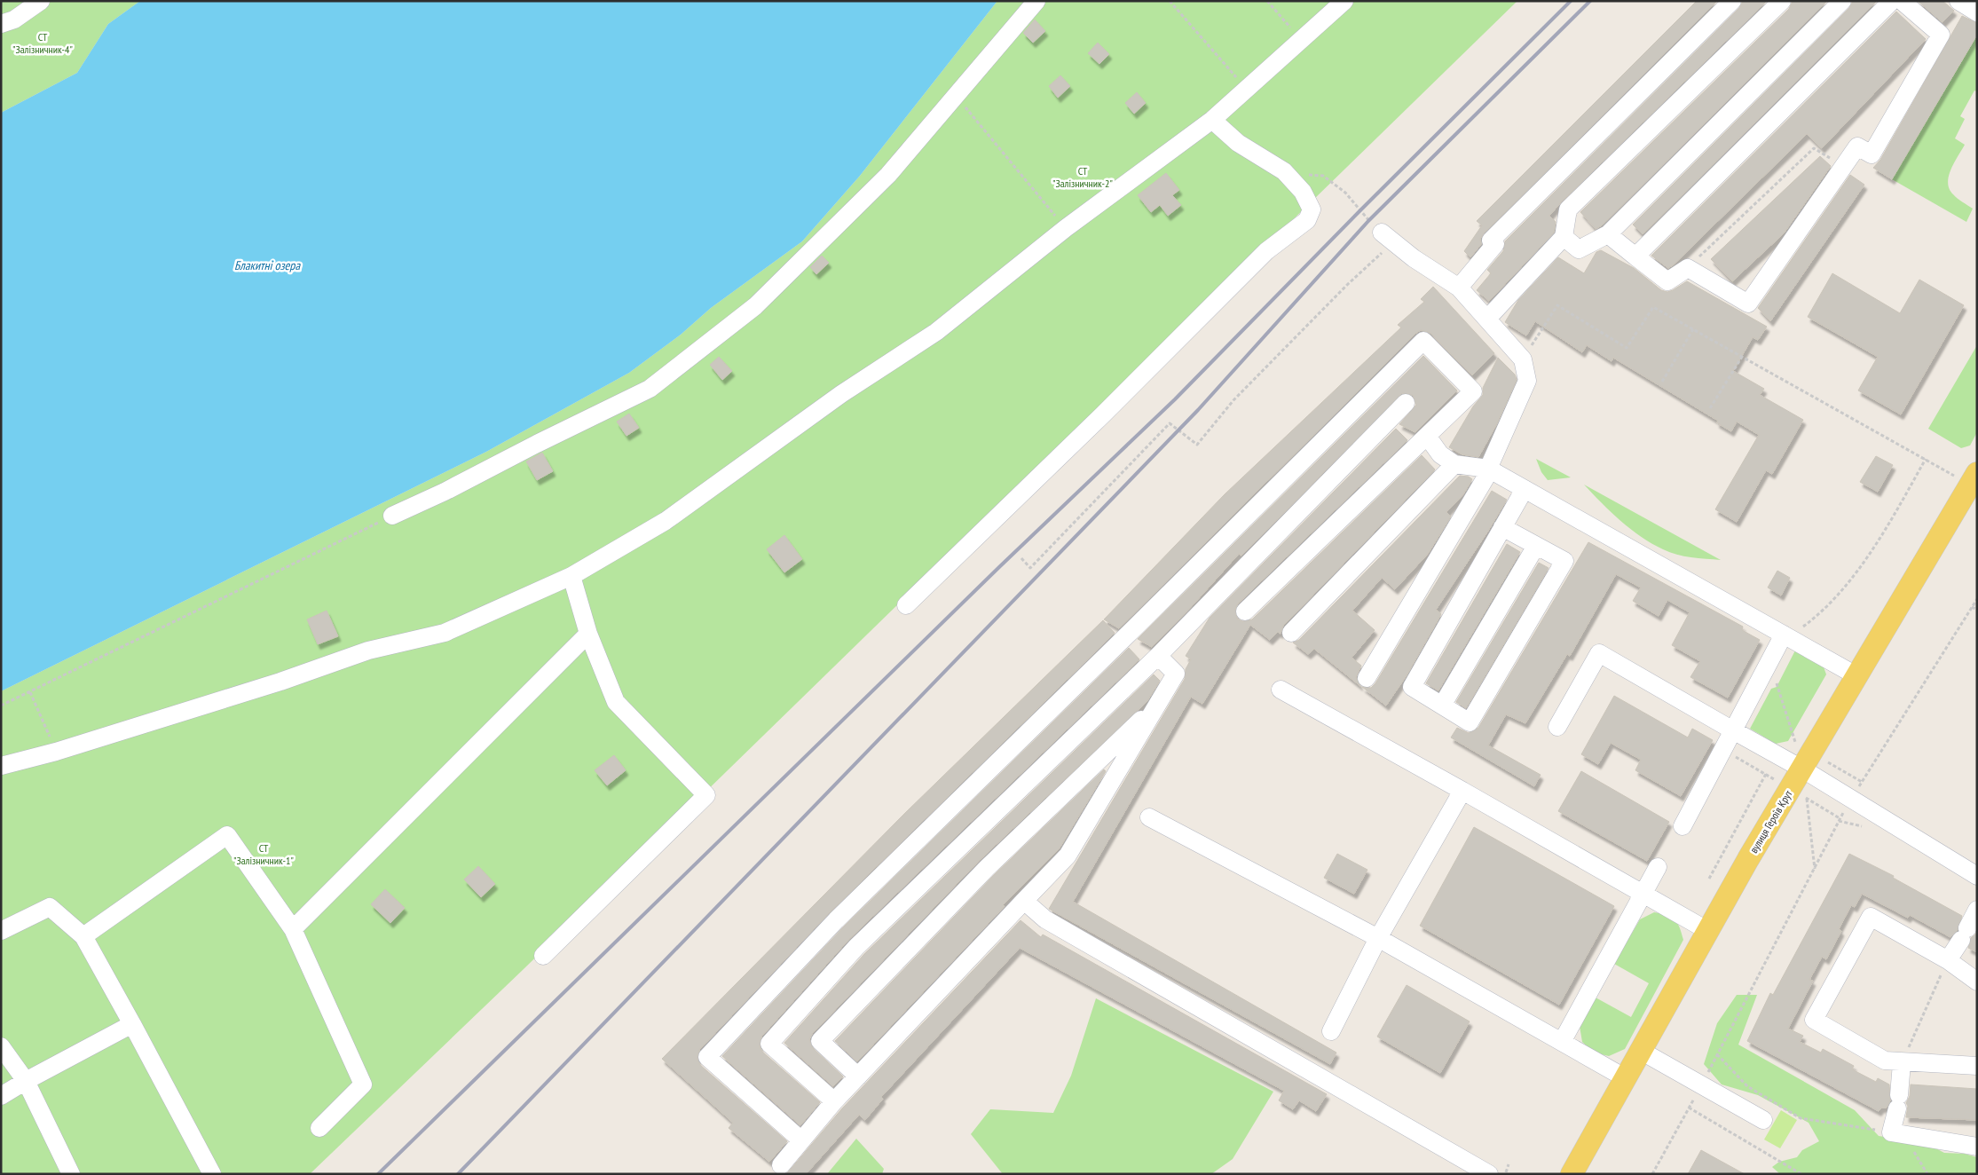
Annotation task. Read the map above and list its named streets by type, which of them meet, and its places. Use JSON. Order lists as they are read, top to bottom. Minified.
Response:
{"streets":{"main road":["вулиця Героїв Крут"]},"water":["Блакитні озера"],"parks":["СТ \"Залізничник-4\"","СТ \"Залізничник-2\"","СТ \"Залізничник-1\""]}
